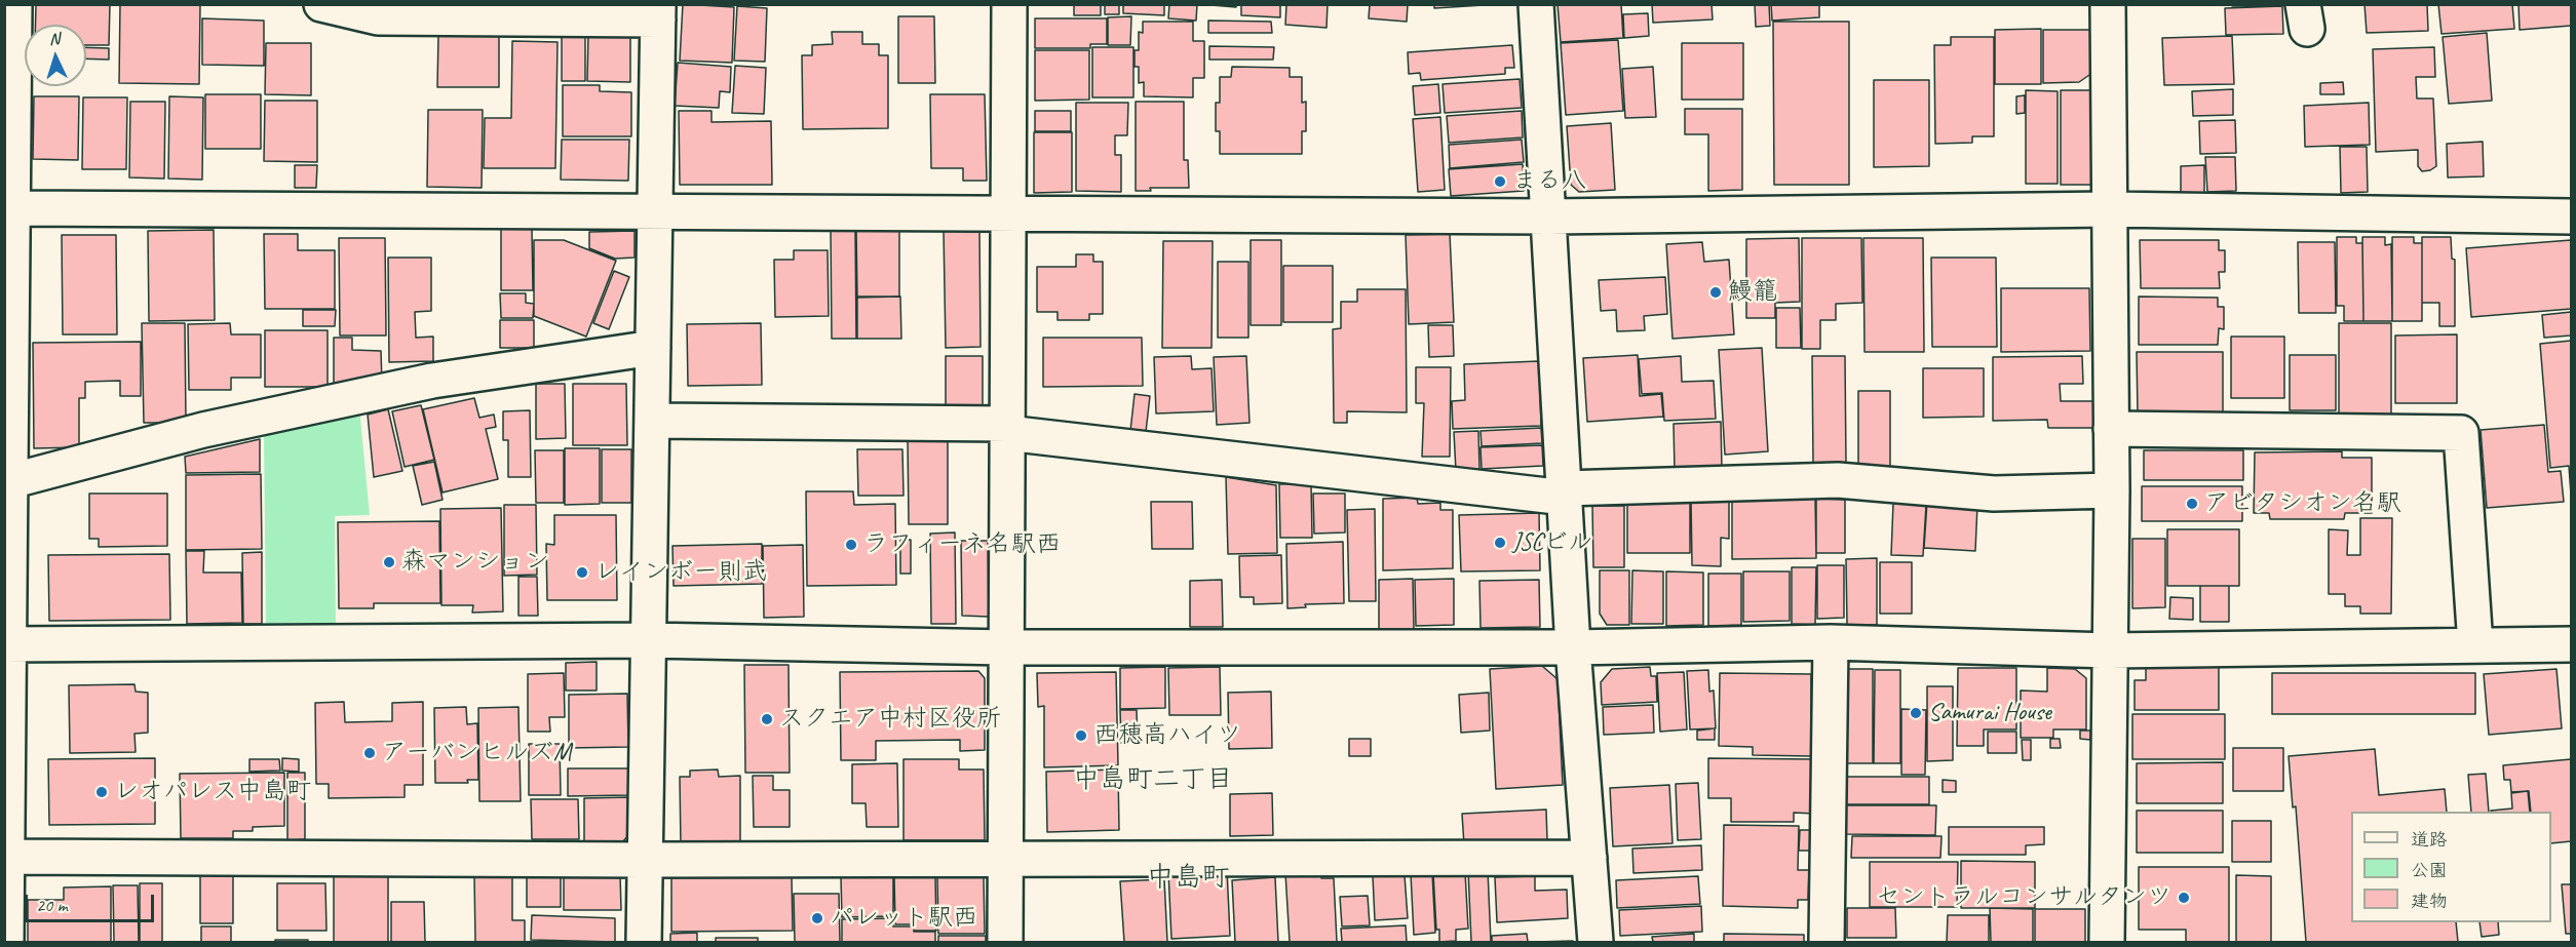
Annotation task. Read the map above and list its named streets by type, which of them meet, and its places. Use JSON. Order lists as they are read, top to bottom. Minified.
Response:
{"districts":["中島町二丁目","中島町"],"places":["まる八","鰻籠","アビタシオン名駅","JSCビル","ラフィーネ名駅西","森マンション","レインボー則武","Samurai House","スクエア中村区役所","西穂高ハイツ","アーバンヒルズM","レオパレス中島町","セントラルコンサルタンツ","パレット駅西"],"legend":["道路","公園","建物"],"scale_bar":"20 m","north":"top"}
